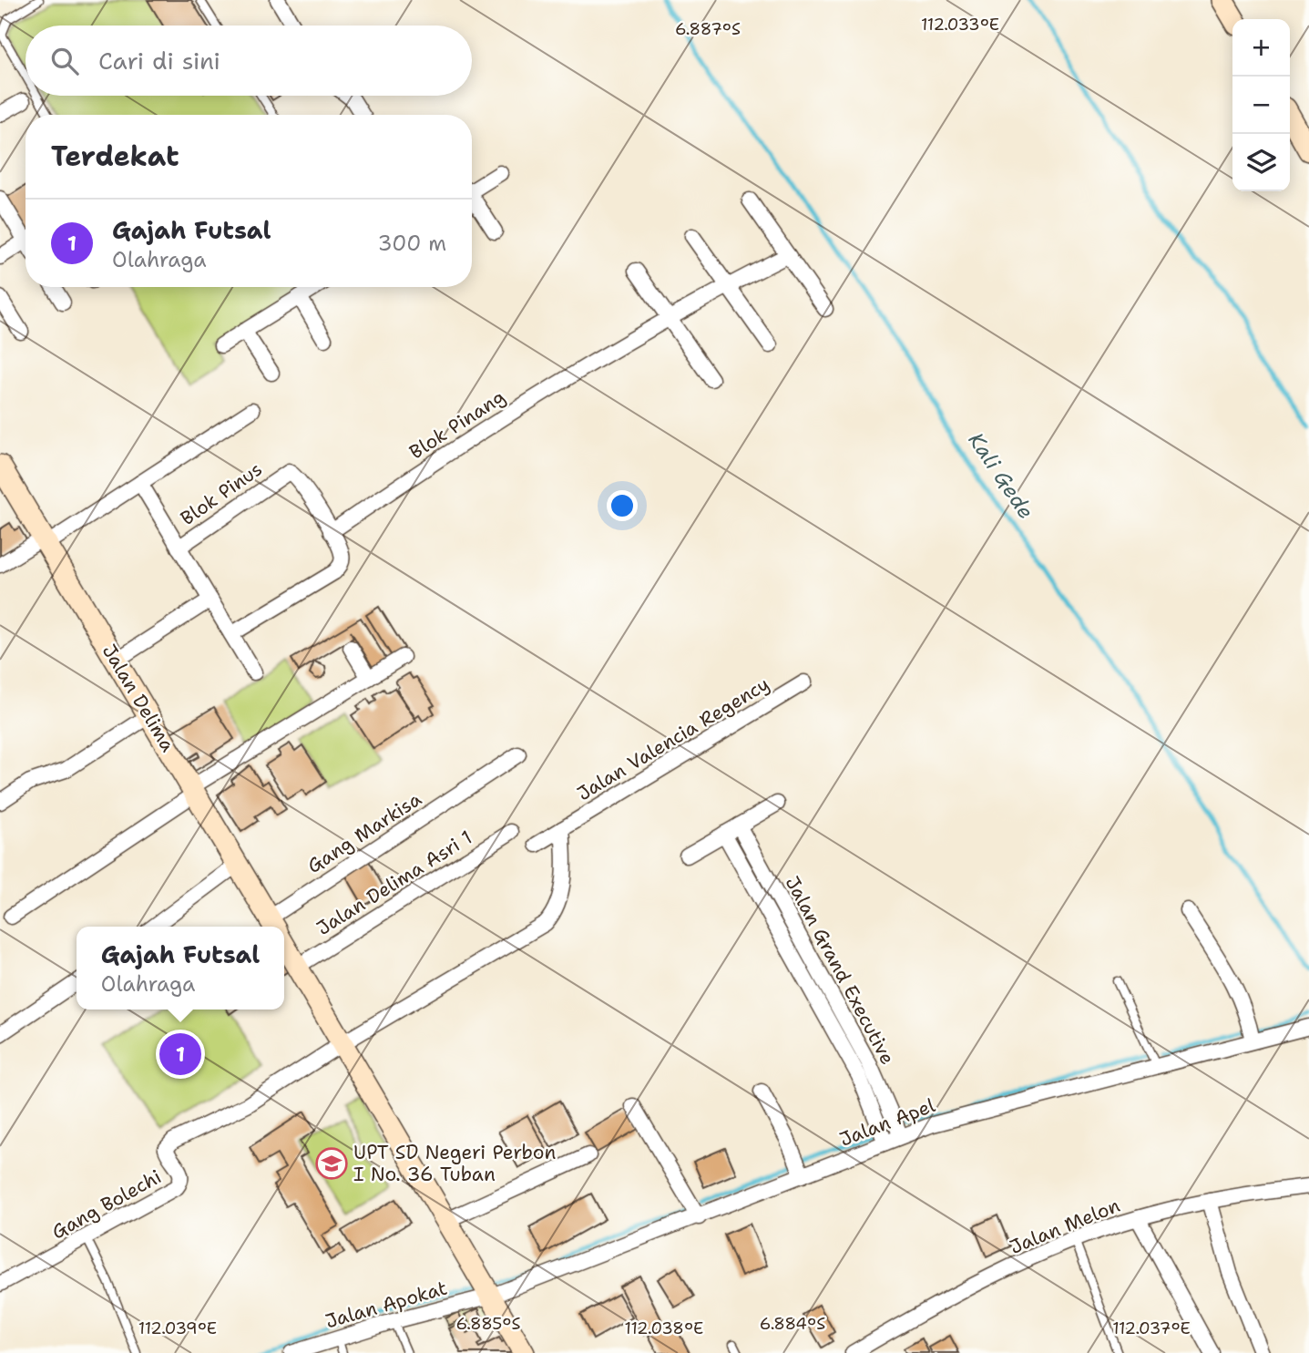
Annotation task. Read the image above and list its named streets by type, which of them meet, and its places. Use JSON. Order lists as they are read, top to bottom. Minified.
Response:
{"streets":{"street":["Blok Pinang","Blok Pinus","Jalan Delima","Jalan Valencia Regency","Gang Markisa","Jalan Delima Asri 1","Jalan Grand Executive","Jalan Apel","Gang Bolechi","Jalan Melon","Jalan Apokat"]},"crossings":[["Blok Pinang","Blok Pinus"],["Jalan Delima","Jalan Delima Asri 1"],["Jalan Delima","Jalan Apel"],["Jalan Delima","Gang Bolechi"],["Jalan Delima","Jalan Apokat"],["Jalan Grand Executive","Jalan Apel"],["Jalan Apel","Jalan Apokat"]],"water":["Kali Gede"],"places":{"school or university":["UPT SD Negeri Perbon I No. 36 Tuban"]},"page":{"map_buttons":["+","−"],"search":"Cari di sini","heading":"Terdekat","list":[{"mark":"1","name":"Gajah Futsal","note":"Olahraga","value":"300 m"}],"popup":["Gajah Futsal","Olahraga"],"pins":"1"},"coordinates":["112.033°E","6.887°S","6.885°S","6.884°S","112.039°E","112.038°E","112.037°E"]}
